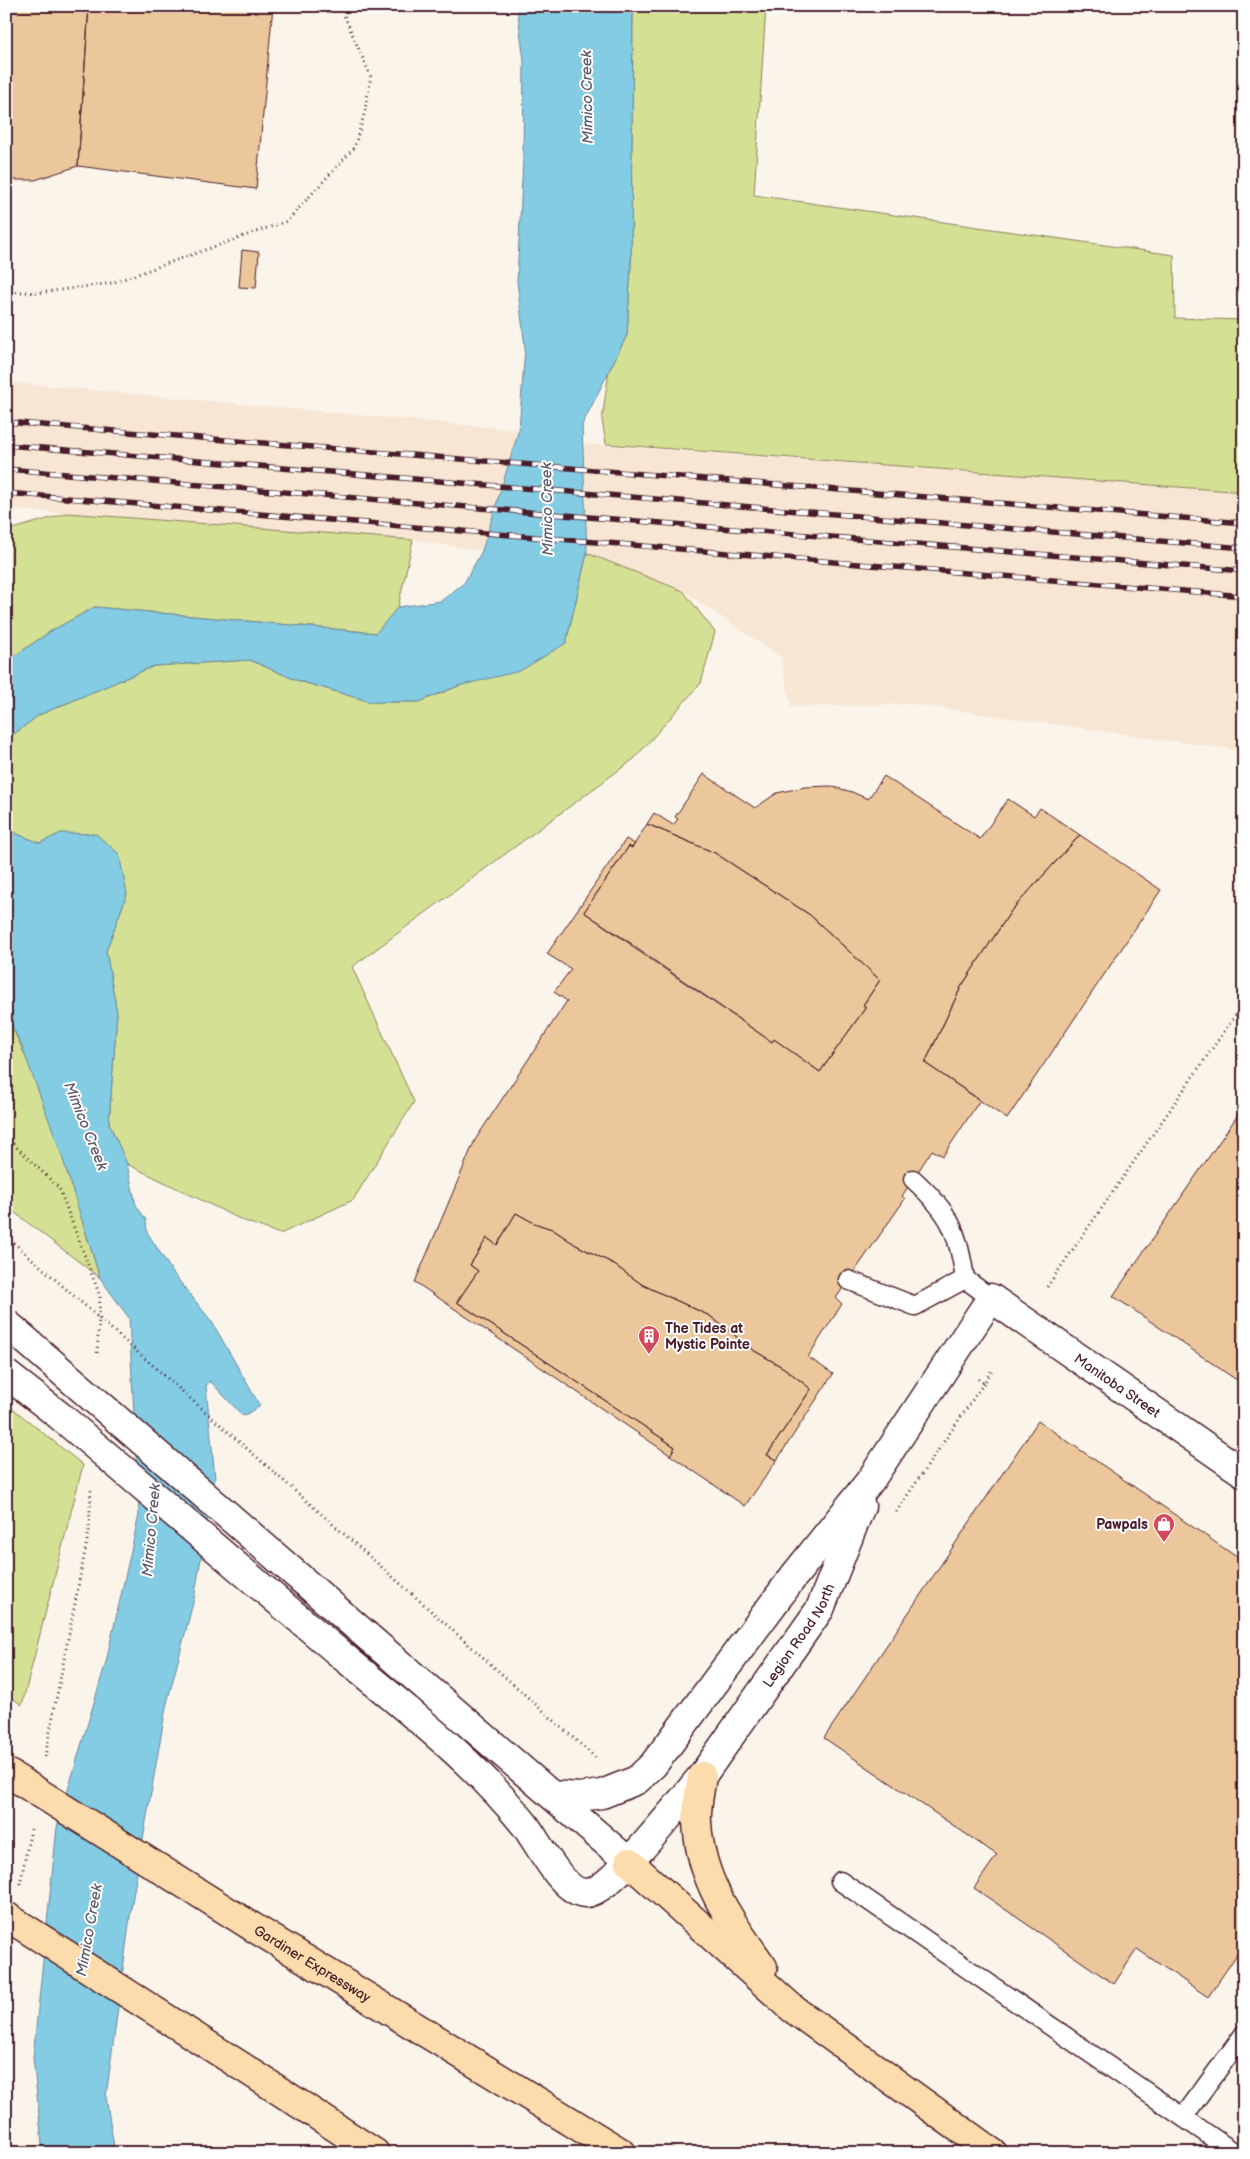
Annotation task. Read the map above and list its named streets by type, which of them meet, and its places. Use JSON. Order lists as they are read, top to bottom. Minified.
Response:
{"streets":{"highway":["Gardiner Expressway"],"main road":["Manitoba Street","Legion Road North"]},"crossings":[["Manitoba Street","Legion Road North"]],"water":["Mimico Creek"],"places":{"building":["The Tides at Mystic Pointe"],"shop":["Pawpals"]}}
